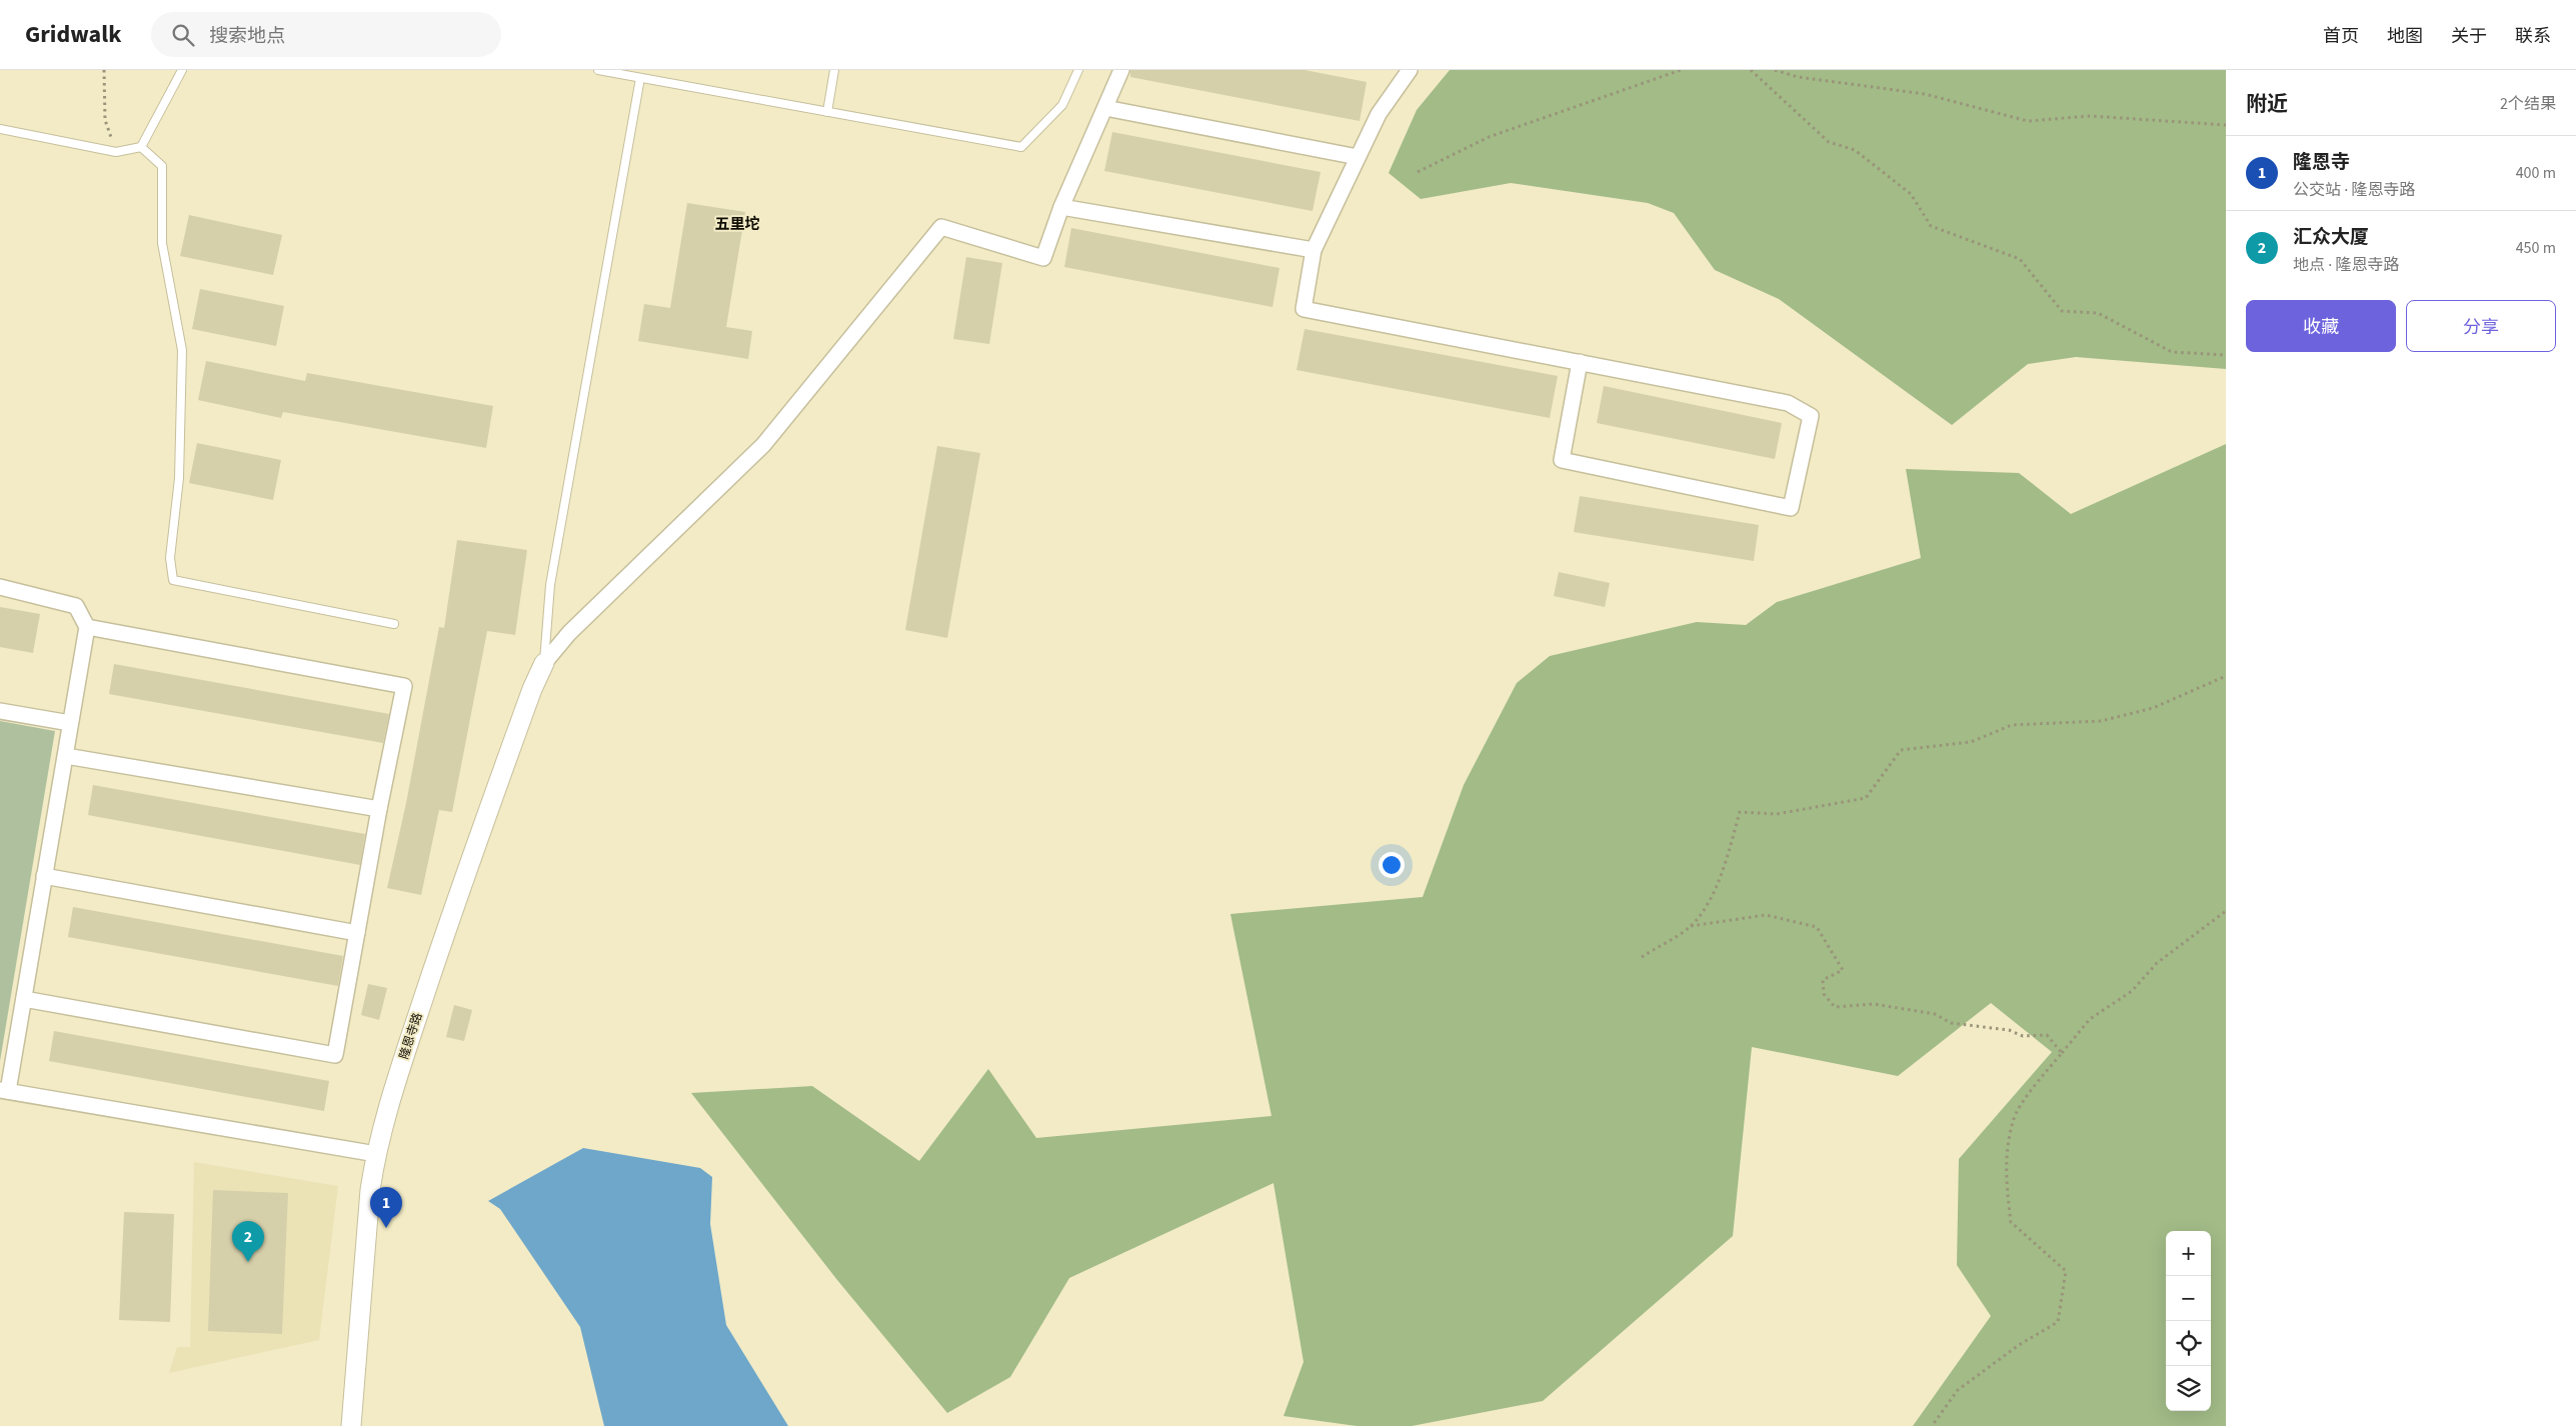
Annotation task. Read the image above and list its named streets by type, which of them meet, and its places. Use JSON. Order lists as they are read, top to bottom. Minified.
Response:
{"streets":{"street":["隆恩寺路"]},"districts":["五里坨"],"page":{"header":"Gridwalk","search":"搜索地点","nav":["首页","地图","关于","联系"],"heading":["附近","2个结果"],"list":[{"mark":"1","name":"隆恩寺","note":"公交站 · 隆恩寺路","value":"400 m"},{"mark":"2","name":"汇众大厦","note":"地点 · 隆恩寺路","value":"450 m"}],"buttons":["收藏","分享"],"pins":["1","2"],"map_buttons":["+","−"]}}
